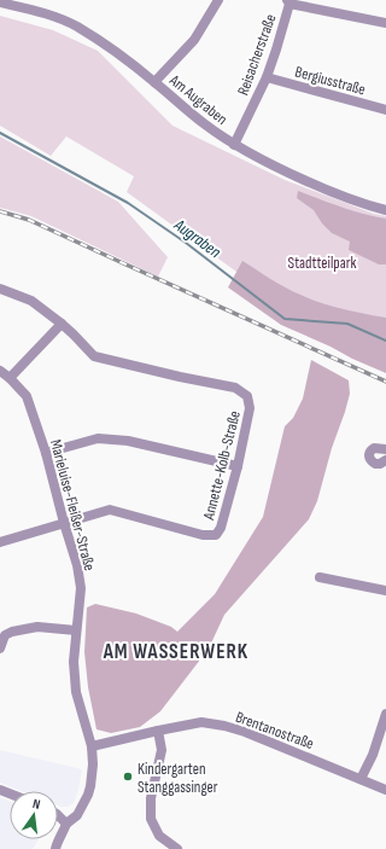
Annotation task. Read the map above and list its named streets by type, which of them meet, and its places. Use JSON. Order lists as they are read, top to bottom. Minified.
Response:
{"streets":{"street":["Reisacherstraße","Bergiusstraße","Am Augraben","Annette-Kolb-Straße","Marieluise-Fleißer-Straße","Brentanostraße"]},"crossings":[["Reisacherstraße","Bergiusstraße"],["Reisacherstraße","Am Augraben"],["Annette-Kolb-Straße","Marieluise-Fleißer-Straße"],["Marieluise-Fleißer-Straße","Brentanostraße"]],"districts":["AM WASSERWERK"],"water":["Augraben"],"parks":["Stadtteilpark"],"places":["Kindergarten Stanggassinger"],"north":"top"}
